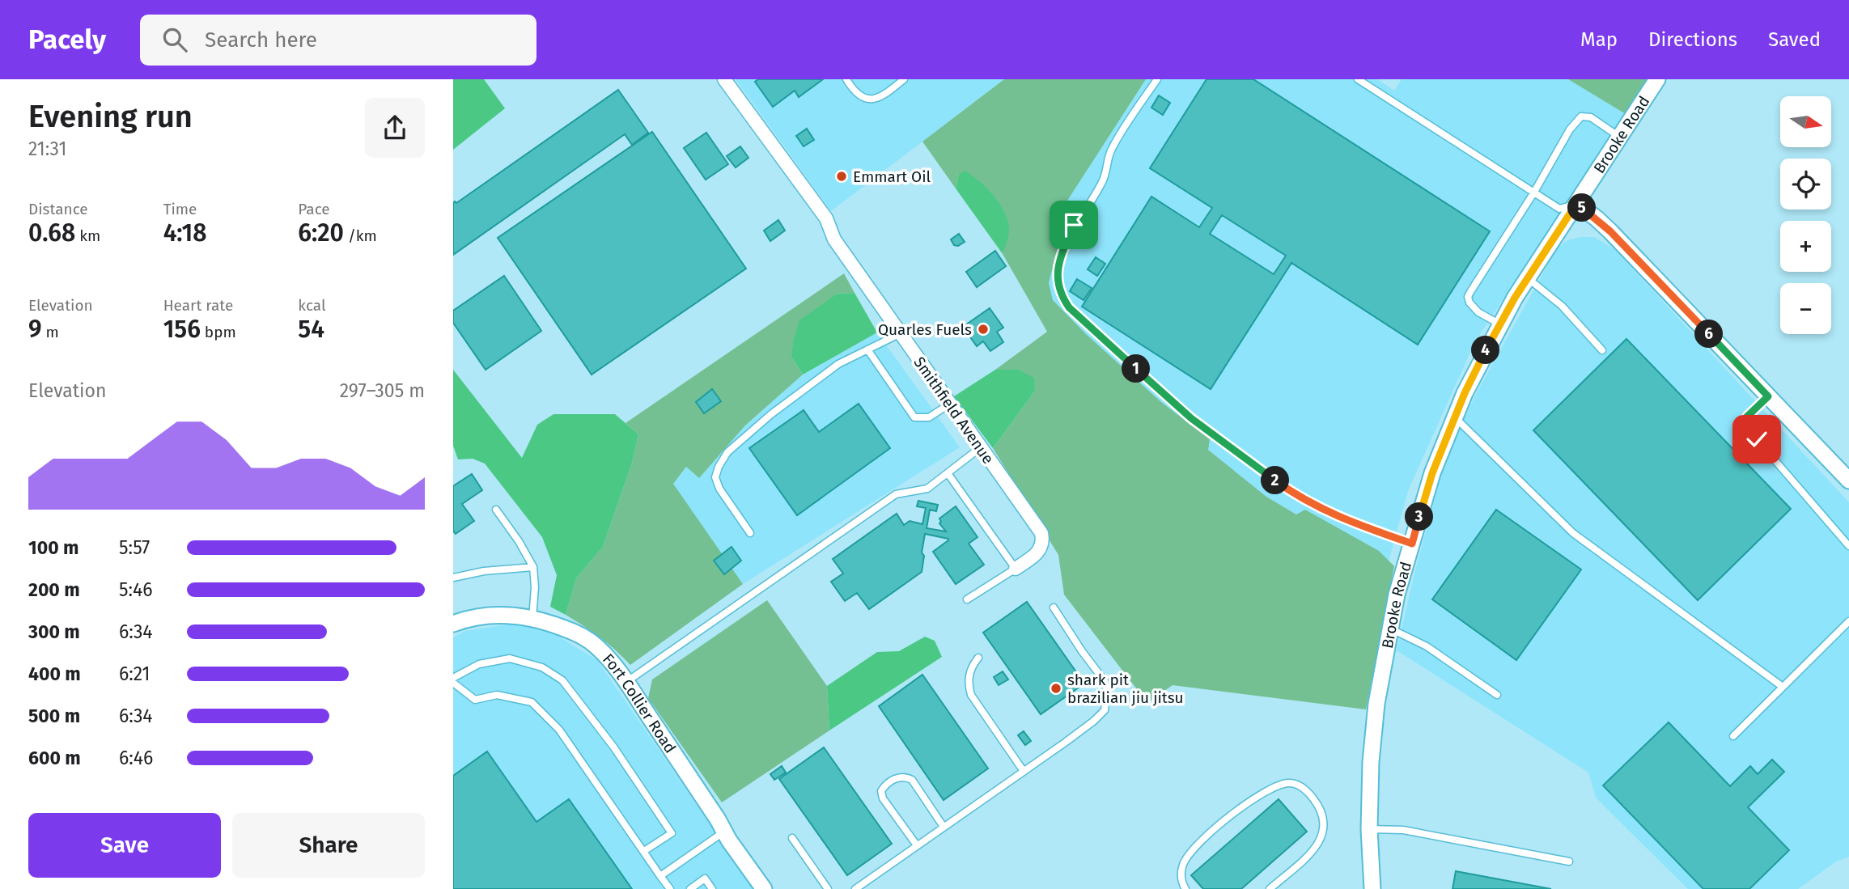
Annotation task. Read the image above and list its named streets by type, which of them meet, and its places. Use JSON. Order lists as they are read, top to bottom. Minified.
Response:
{"streets":{"street":["Brooke Road","Smithfield Avenue","Fort Collier Road"]},"places":["Emmart Oil","Quarles Fuels","shark pit brazilian jiu jitsu"],"north":"right","page":{"header":"Pacely","search":"Search here","nav":["Map","Directions","Saved"],"heading":["Evening run","21:31"],"map_buttons":["+","−"],"stats":[["Distance","0.68 km"],["Time","4:18"],["Pace","6:20 /km"],["Elevation","9 m"],["Heart rate","156 bpm"],["kcal","54"]],"pins":["5","6","4","1","2","3"],"chart":["Elevation","297–305 m"],"list":[{"name":"100 m","note":"5:57"},{"name":"200 m","note":"5:46"},{"name":"300 m","note":"6:34"},{"name":"400 m","note":"6:21"},{"name":"500 m","note":"6:34"},{"name":"600 m","note":"6:46"}],"buttons":["Save","Share"]}}
